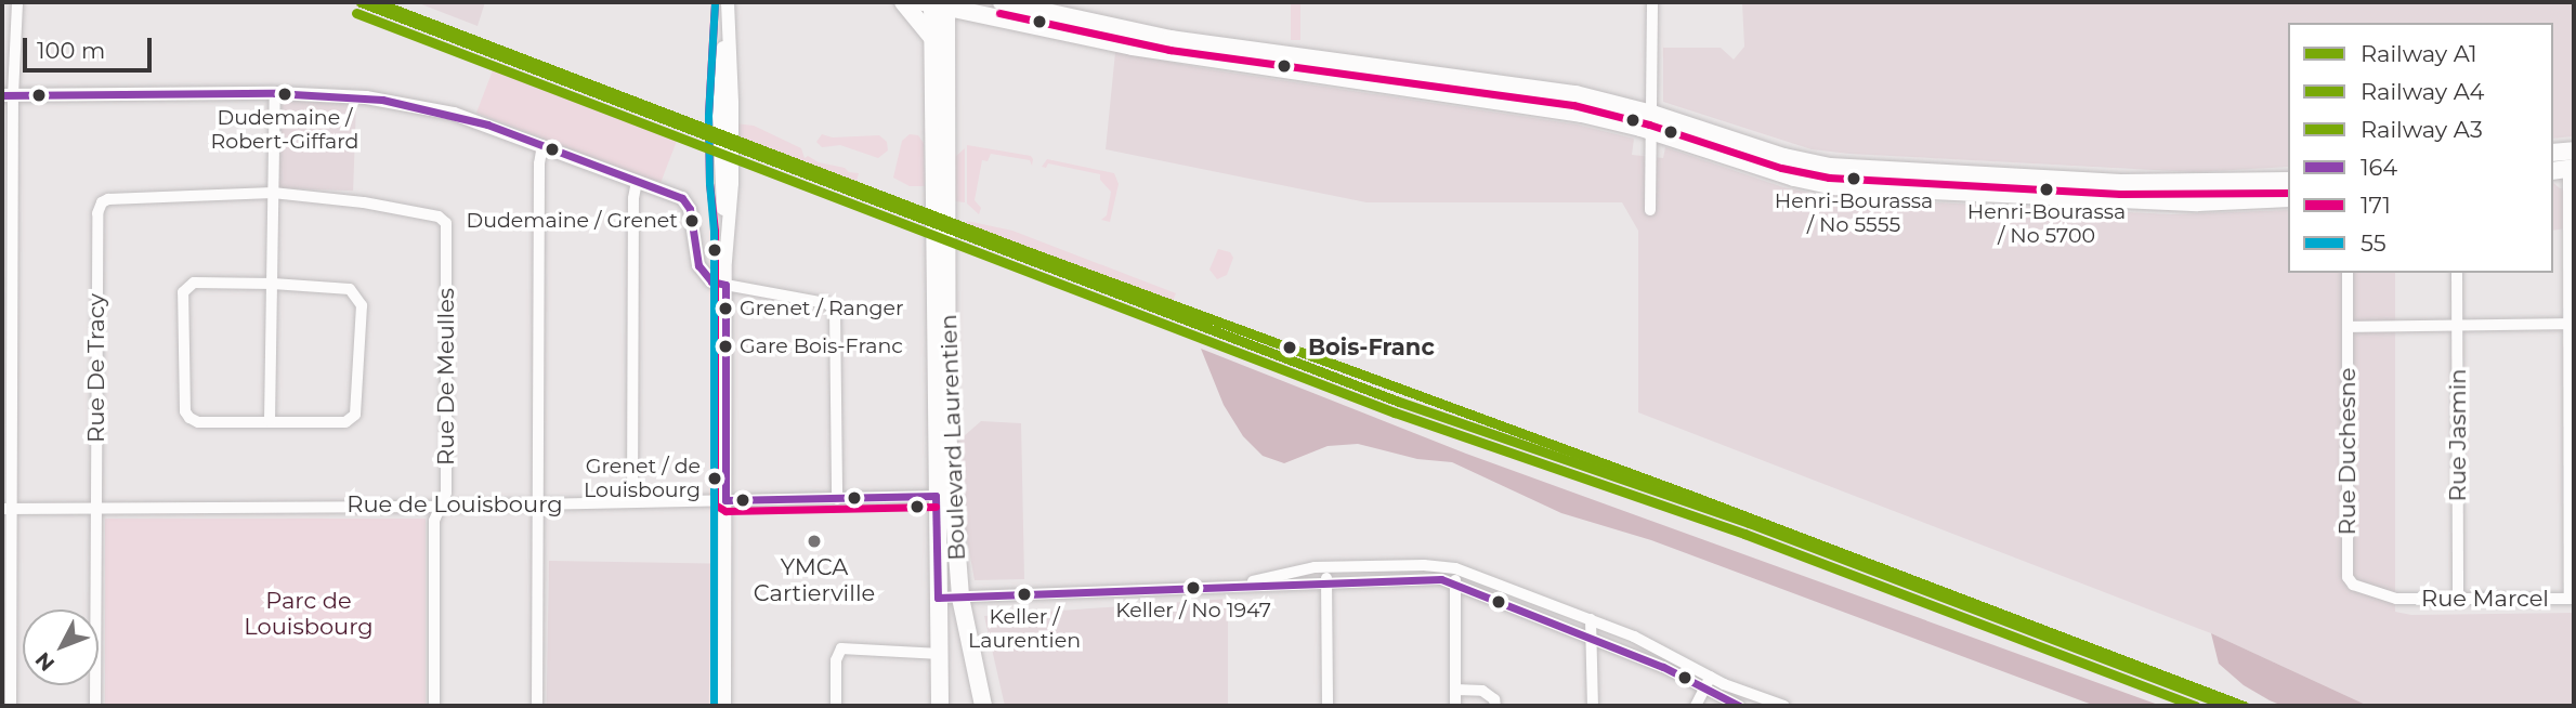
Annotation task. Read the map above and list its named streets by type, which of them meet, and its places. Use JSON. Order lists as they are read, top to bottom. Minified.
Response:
{"streets":{"main road":["Boulevard Laurentien"],"street":["Rue De Tracy","Rue De Meulles","Rue Jasmin","Rue Duchesne","Rue de Louisbourg","Rue Marcel"]},"crossings":[["Rue De Tracy","Rue De Meulles"],["Rue De Tracy","Rue de Louisbourg"],["Rue De Meulles","Rue de Louisbourg"],["Rue Jasmin","Rue Marcel"],["Boulevard Laurentien","Rue de Louisbourg"],["Rue Duchesne","Rue Marcel"]],"parks":["Parc de Louisbourg"],"places":["Dudemaine / Robert-Giffard","Henri-Bourassa / No 5555","Henri-Bourassa / No 5700","Dudemaine / Grenet","Grenet / Ranger","Gare Bois-Franc","Bois-Franc","Grenet / de Louisbourg","YMCA Cartierville","Keller / No 1947","Keller / Laurentien"],"lines":["rail line A1","rail line A4","transit line 171","transit line 55","rail line A3","transit line 164"],"legend":["Railway A1","Railway A4","Railway A3","164","171","55"],"scale_bar":"100 m","north":"bottom left"}
